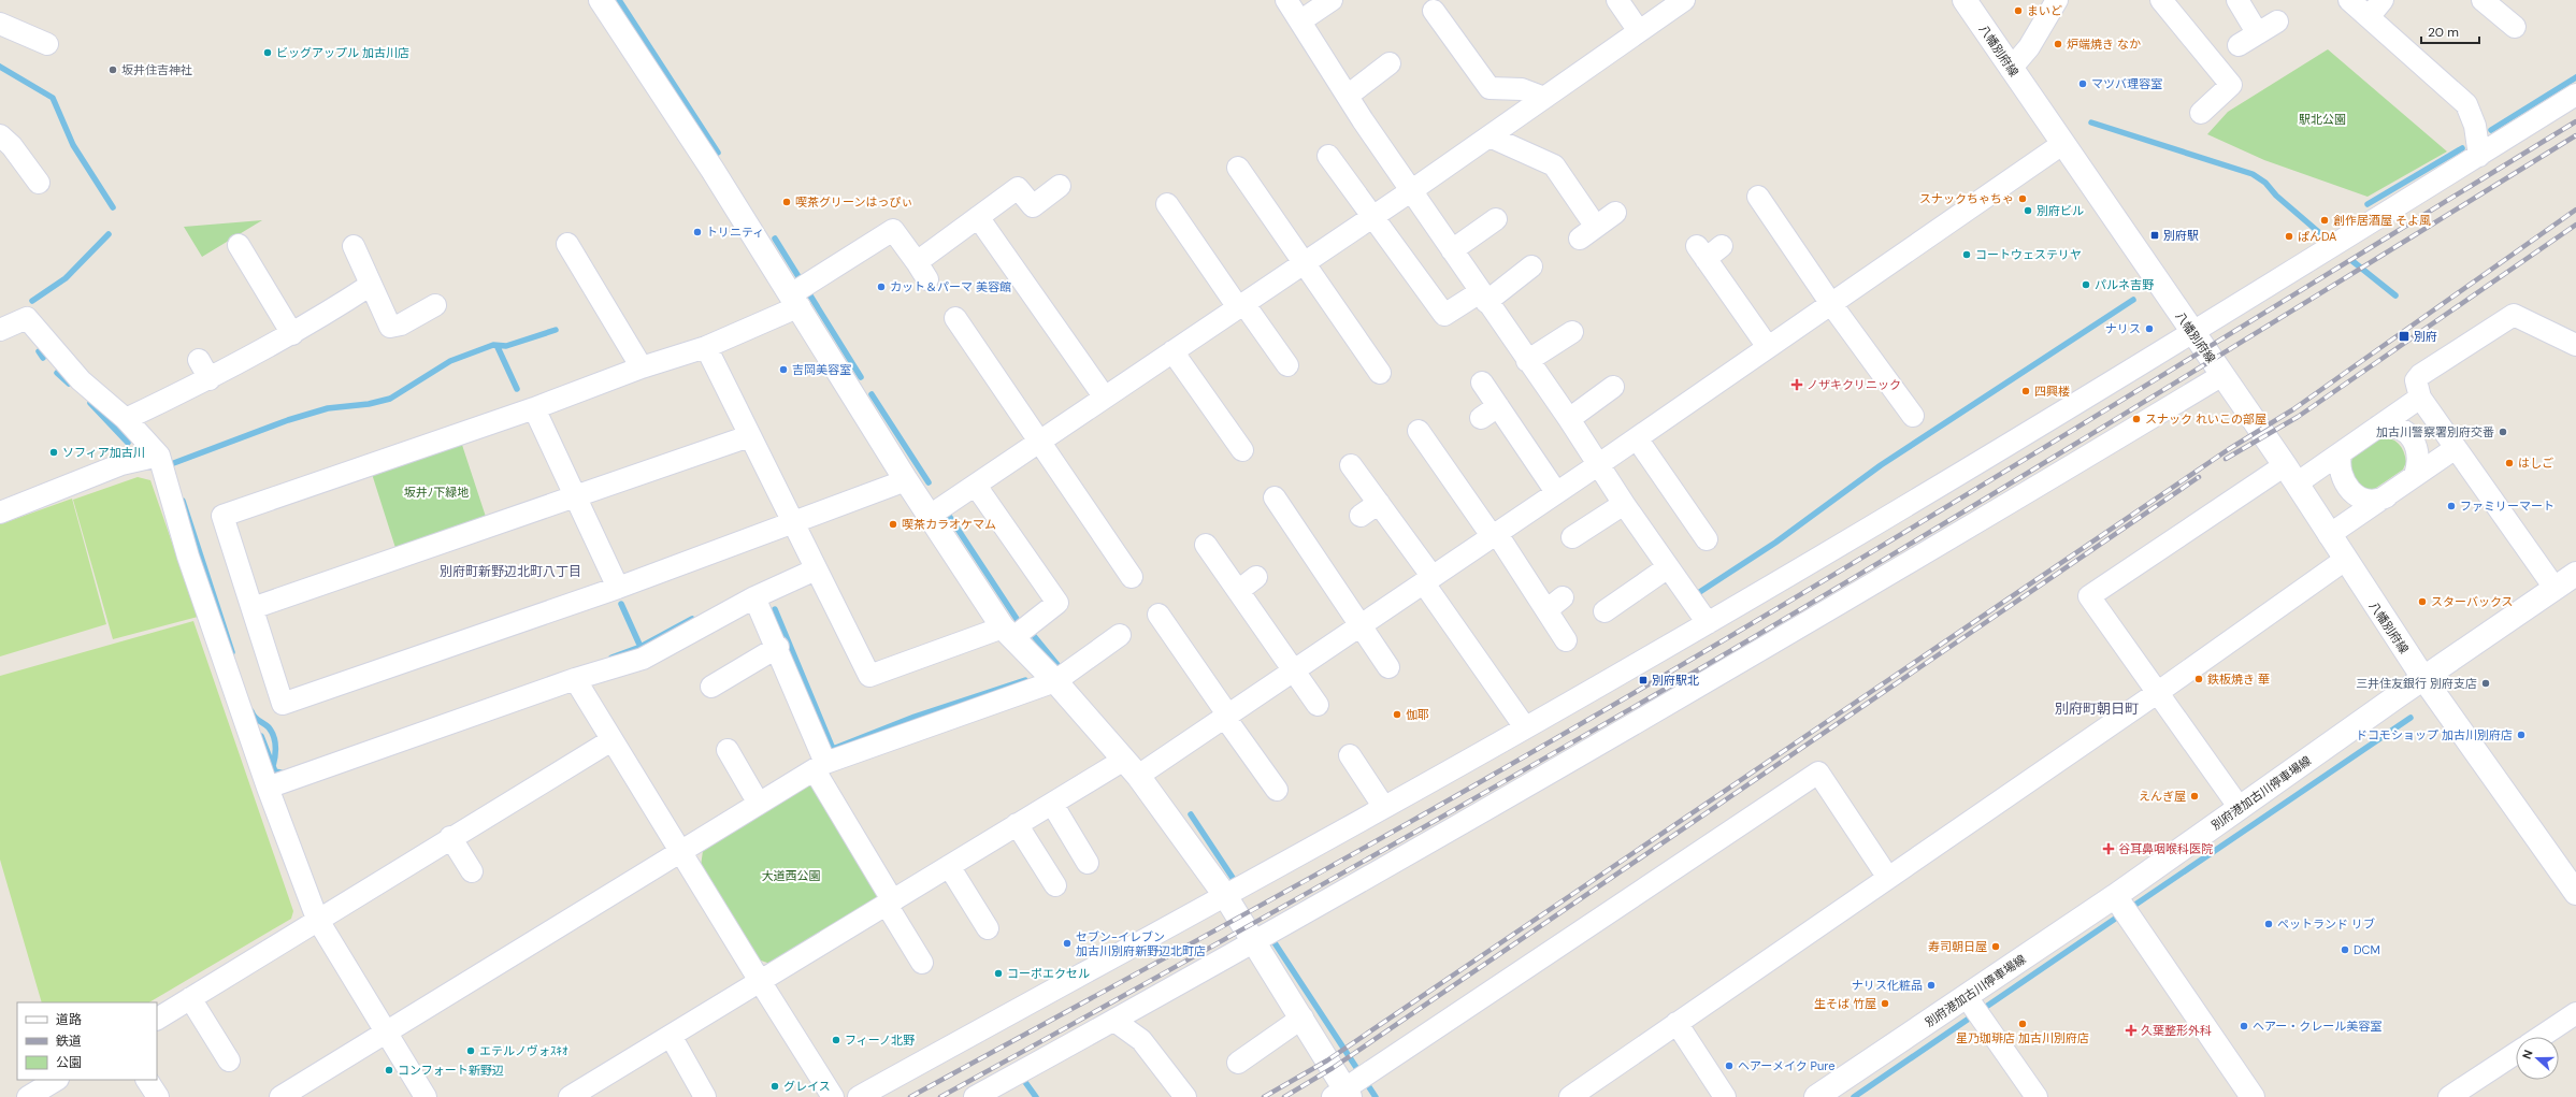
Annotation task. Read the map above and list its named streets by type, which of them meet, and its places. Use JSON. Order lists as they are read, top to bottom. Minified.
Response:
{"streets":{"main road":["八幡別府線","別府港加古川停車場線"]},"crossings":[["八幡別府線","別府港加古川停車場線"]],"districts":["別府町新野辺北町八丁目","別府町朝日町"],"parks":["駅北公園","坂井ﾉ下緑地","大道西公園"],"places":{"other":["まいど","炉端焼き なか","ビッグアップル 加古川店","坂井住吉神社","マツバ理容室","スナックちゃちゃ","喫茶グリーンはっぴぃ","別府ビル","創作居酒屋 そよ風","トリニティ","ぱんDA","コートウェステリヤ","パルネ吉野","カット＆パーマ 美容館","ナリス","吉岡美容室","四興楼","スナック れいこの部屋","加古川警察署別府交番","ソフィア加古川","はしご","ファミリーマート","喫茶カラオケマム","スターバックス","鉄板焼き 華","三井住友銀行 別府支店","伽耶","ドコモショップ 加古川別府店","えんぎ屋","ペットランド リブ","セブン-イレブン 加古川別府新野辺北町店","寿司朝日屋","DCM","コーポエクセル","ナリス化粧品","生そば 竹屋","星乃珈琲店 加古川別府店","ヘアー・クレール美容室","フィーノ北野","エテルノヴォｽｷｵ","ヘアーメイク Pure","コンフォート新野辺","グレイス"],"transit":["別府駅","別府","別府駅北"],"health":["ノザキクリニック","谷耳鼻咽喉科医院","久葉整形外科"]},"legend":["道路","鉄道","公園"],"scale_bar":"20 m","north":"left"}
